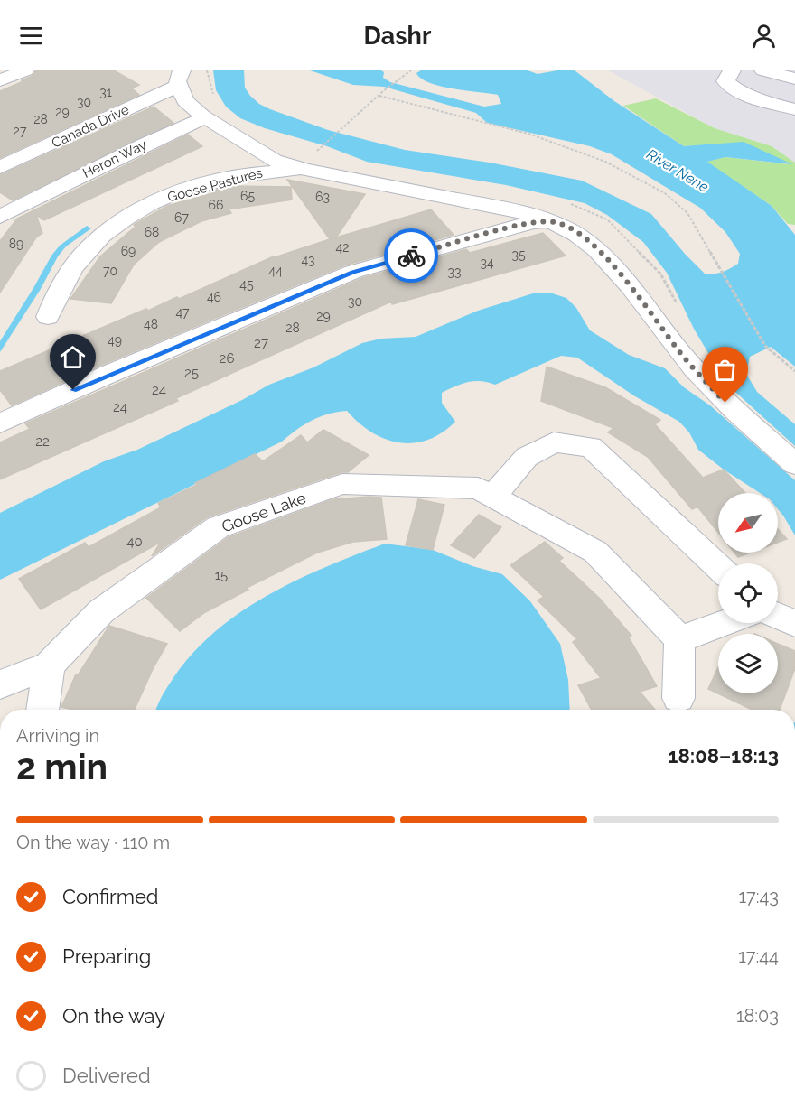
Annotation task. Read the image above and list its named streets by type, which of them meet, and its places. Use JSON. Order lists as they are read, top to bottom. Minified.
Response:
{"streets":{"street":["Canada Drive","Heron Way","Goose Pastures","Goose Lake"]},"water":["River Nene"],"house_numbers":["31","30","29","28","27","65","63","66","67","68","89","42","69","35","43","34","70","44","33","45","46","30","47","29","48","28","49","27","26","25","24","24","22","40","15"],"north":"bottom left","page":{"header":"Dashr","heading":["2 min","Arriving in","18:08–18:13"],"bar":"On the way · 110 m","list":[["Confirmed","17:43"],["Preparing","17:44"],["On the way","18:03"],"Delivered"]}}
